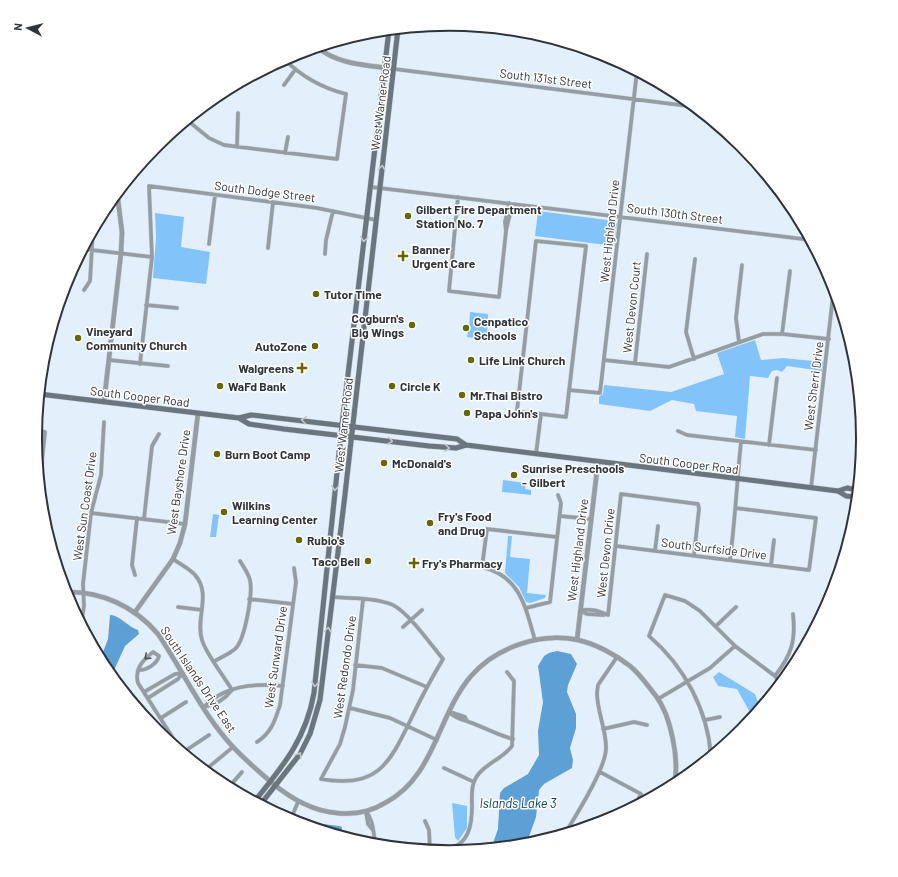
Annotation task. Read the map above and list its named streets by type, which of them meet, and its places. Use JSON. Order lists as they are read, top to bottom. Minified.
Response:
{"streets":{"main road":["West Warner Road","South Cooper Road"],"street":["South 131st Street","South Dodge Street","South 130th Street","West Highland Drive","West Devon Court","West Sherri Drive","West Bayshore Drive","West Sun Coast Drive","South Surfside Drive","West Devon Drive","West Sunward Drive","West Redondo Drive","South Islands Drive East"]},"crossings":[["South 131st Street","West Warner Road"],["South 131st Street","West Highland Drive"],["West Warner Road","South Dodge Street"],["West Warner Road","South 130th Street"],["West Warner Road","South Cooper Road"],["West Warner Road","South Islands Drive East"],["South 130th Street","West Highland Drive"],["West Highland Drive","South Cooper Road"],["West Highland Drive","West Devon Drive"],["West Highland Drive","South Islands Drive East"],["West Sherri Drive","South Cooper Road"],["South Cooper Road","West Bayshore Drive"],["West Bayshore Drive","South Islands Drive East"],["West Sun Coast Drive","South Islands Drive East"],["South Surfside Drive","West Devon Drive"]],"water":["Islands Lake 3"],"places":{"other":["Gilbert Fire Department Station No. 7","Tutor Time","Cogburn's Big Wings","Cenpatico Schools","Vineyard Community Church","AutoZone","Life Link Church","WaFd Bank","Circle K","Mr.Thai Bistro","Papa John's","Burn Boot Camp","McDonald's","Sunrise Preschools - Gilbert","Wilkins Learning Center","Fry's Food and Drug","Rubio's","Taco Bell"],"health":["Banner Urgent Care","Walgreens","Fry's Pharmacy"]},"north":"left"}
